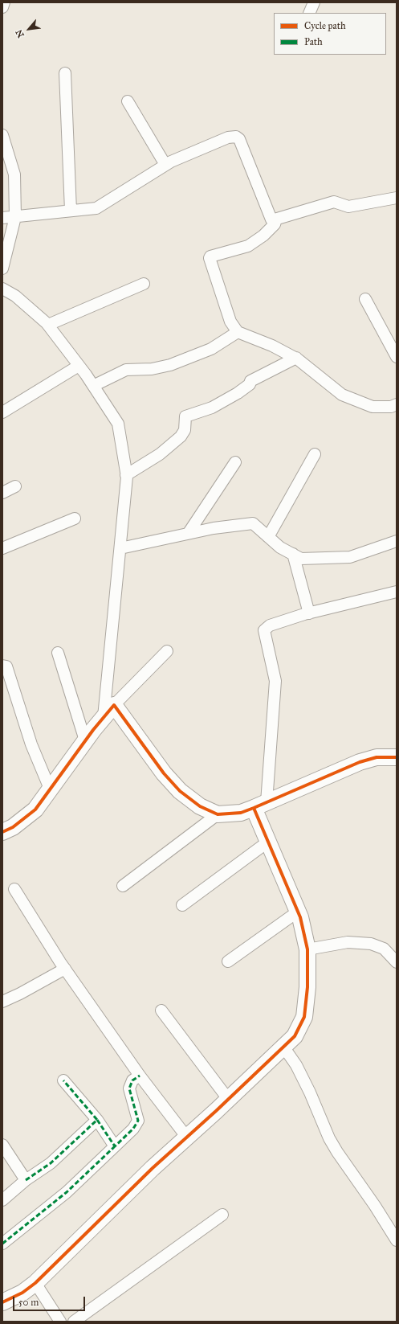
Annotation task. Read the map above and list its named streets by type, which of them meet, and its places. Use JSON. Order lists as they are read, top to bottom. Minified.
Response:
{"legend":["Cycle path","Path"],"scale_bar":"50 m","north":"bottom left"}
